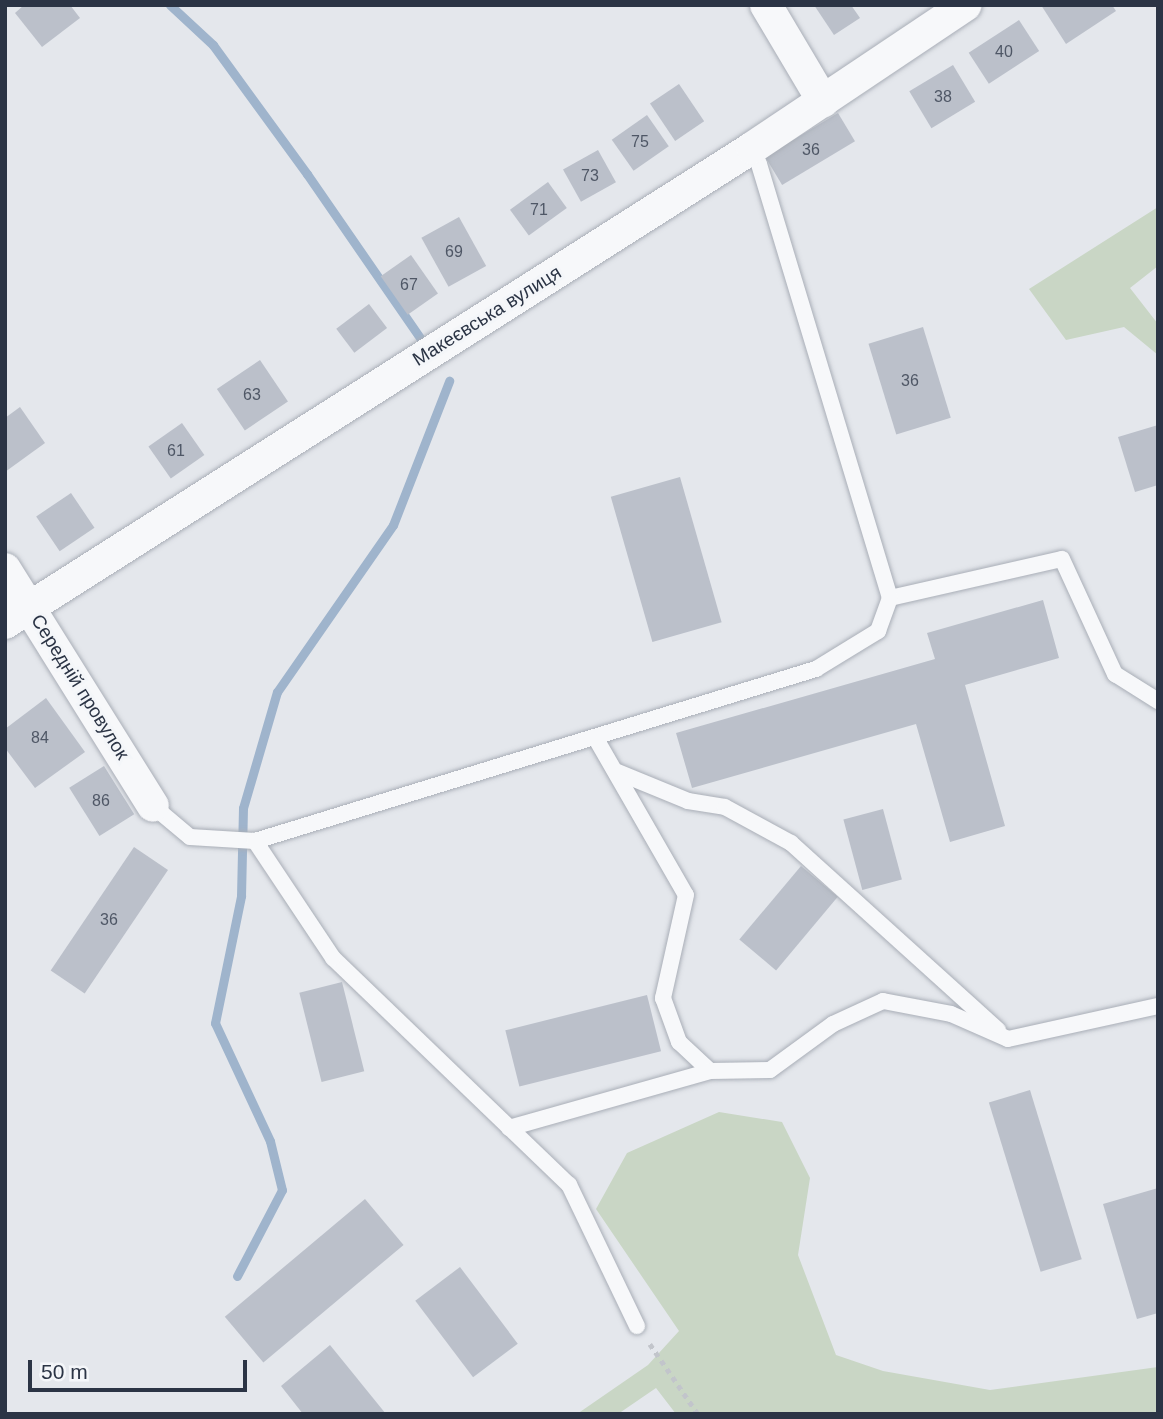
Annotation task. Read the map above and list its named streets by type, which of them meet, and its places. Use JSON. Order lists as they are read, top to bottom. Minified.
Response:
{"streets":{"street":["Макеєвська вулиця","Середній провулок"]},"crossings":[["Макеєвська вулиця","Середній провулок"]],"house_numbers":["40","38","75","36","73","71","69","67","36","63","61","84","86","36"],"scale_bar":"50 m"}
